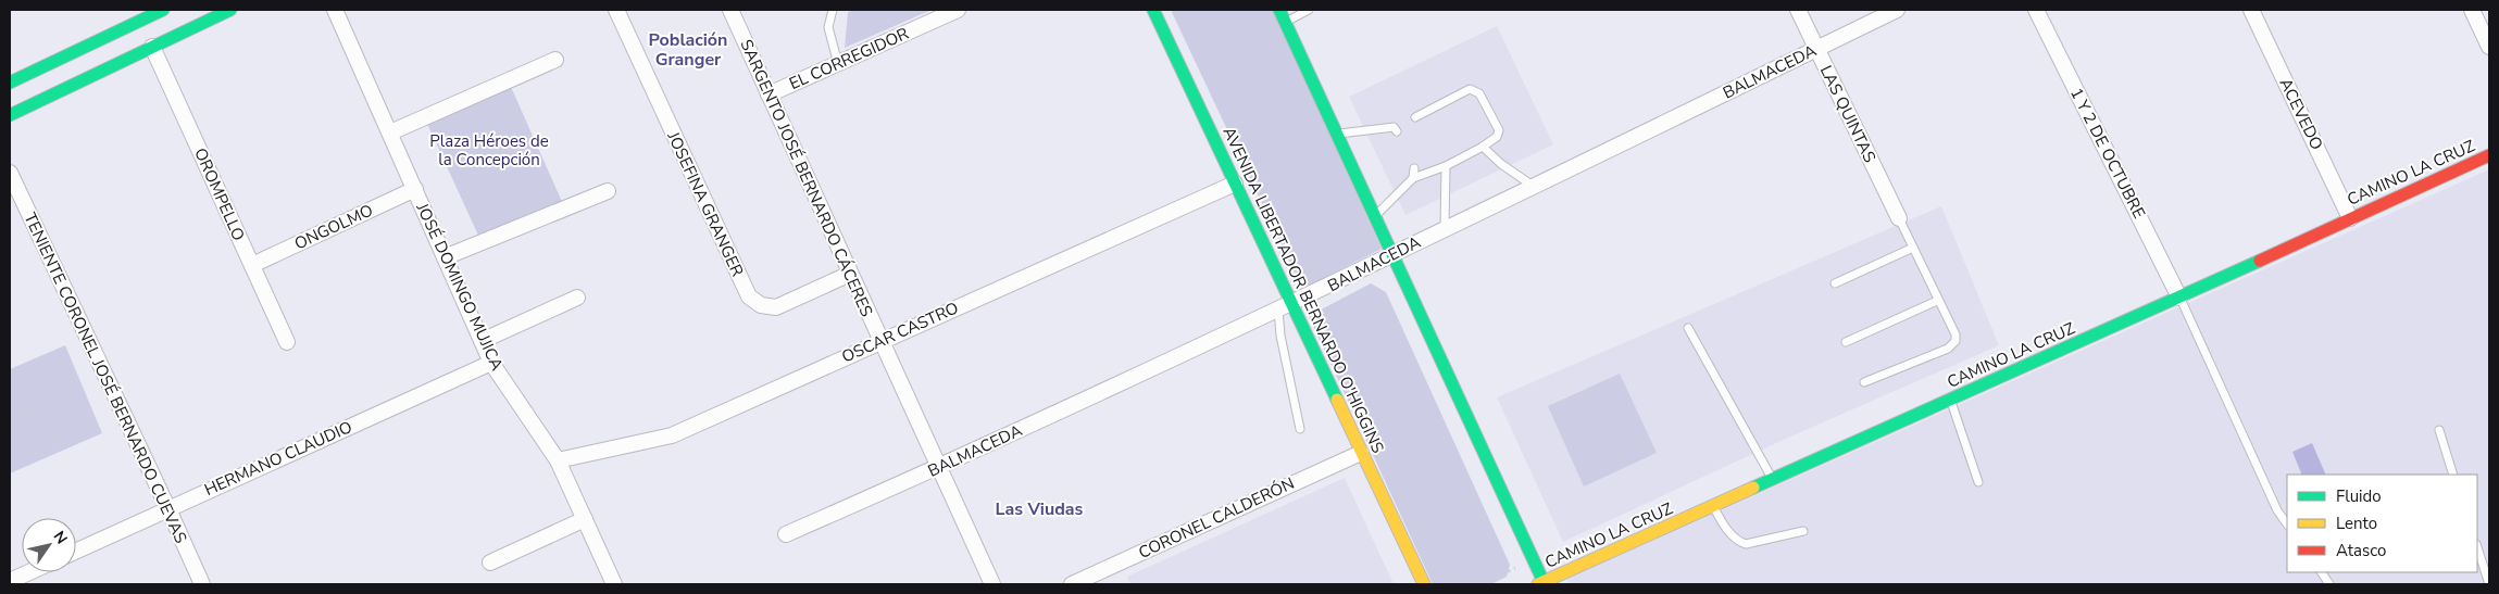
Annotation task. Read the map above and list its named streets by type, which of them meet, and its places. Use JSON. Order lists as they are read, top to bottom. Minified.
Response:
{"streets":{"main road":["CAMINO LA CRUZ","AVENIDA LIBERTADOR BERNARDO O'HIGGINS"],"street":["EL CORREGIDOR","BALMACEDA","LAS QUINTAS","ACEVEDO","1 Y 2 DE OCTUBRE","SARGENTO JOSÉ BERNARDO CÁCERES","OROMPELLO","JOSEFINA GRANGER","ONGOLMO","JOSÉ DOMINGO MUJICA","OSCAR CASTRO","TENIENTE CORONEL JOSÉ BERNARDO CUEVAS","HERMANO CLAUDIO","CORONEL CALDERÓN"]},"crossings":[["EL CORREGIDOR","SARGENTO JOSÉ BERNARDO CÁCERES"],["BALMACEDA","LAS QUINTAS"],["BALMACEDA","SARGENTO JOSÉ BERNARDO CÁCERES"],["BALMACEDA","AVENIDA LIBERTADOR BERNARDO O'HIGGINS"],["ACEVEDO","CAMINO LA CRUZ"],["1 Y 2 DE OCTUBRE","CAMINO LA CRUZ"],["SARGENTO JOSÉ BERNARDO CÁCERES","JOSEFINA GRANGER"],["SARGENTO JOSÉ BERNARDO CÁCERES","OSCAR CASTRO"],["OROMPELLO","ONGOLMO"],["ONGOLMO","JOSÉ DOMINGO MUJICA"],["JOSÉ DOMINGO MUJICA","OSCAR CASTRO"],["JOSÉ DOMINGO MUJICA","HERMANO CLAUDIO"],["AVENIDA LIBERTADOR BERNARDO O'HIGGINS","OSCAR CASTRO"],["AVENIDA LIBERTADOR BERNARDO O'HIGGINS","CORONEL CALDERÓN"],["TENIENTE CORONEL JOSÉ BERNARDO CUEVAS","HERMANO CLAUDIO"]],"districts":["Población Granger","Las Viudas"],"parks":["Plaza Héroes de la Concepción"],"legend":["Fluido","Lento","Atasco"],"north":"top right"}
